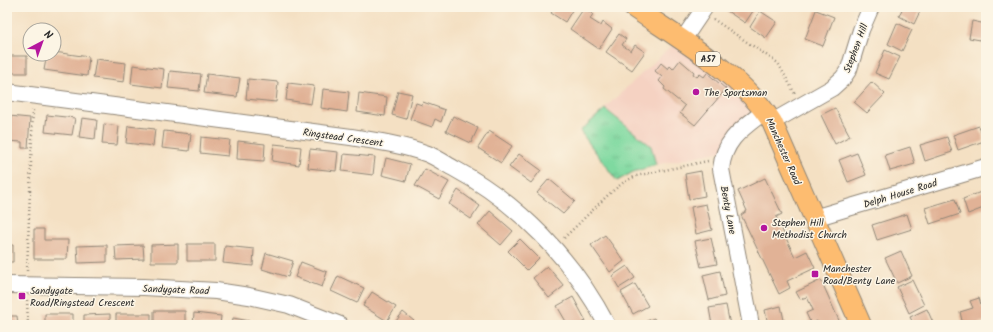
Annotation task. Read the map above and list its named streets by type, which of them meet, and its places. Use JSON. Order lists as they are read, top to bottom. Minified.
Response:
{"streets":{"main road":["A57","Manchester Road"],"street":["Stephen Hill","Ringstead Crescent","Delph House Road","Benty Lane","Sandygate Road"]},"crossings":[["Stephen Hill","Manchester Road"],["Stephen Hill","Benty Lane"],["Manchester Road","Delph House Road"],["Manchester Road","Benty Lane"]],"places":{"other":["The Sportsman","Stephen Hill Methodist Church"],"transit":["Manchester Road/Benty Lane","Sandygate Road/Ringstead Crescent"]},"north":"top right"}
